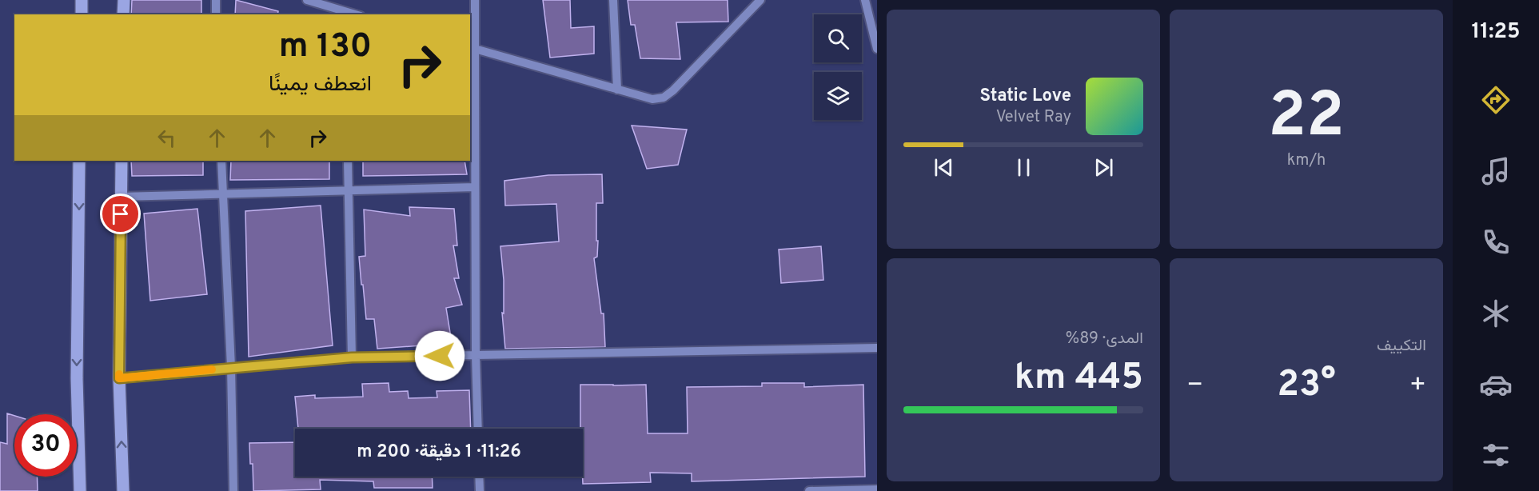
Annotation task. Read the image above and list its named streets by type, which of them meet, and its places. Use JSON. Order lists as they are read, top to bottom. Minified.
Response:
{"page":{"tabs":"11:25","tile":[["22","km/h"],"التكييف",["المدى · 89%","445 km"]],"turn":["130 m","انعطف يمينًا"],"song":["Static Love","Velvet Ray"],"heat":["−","23°","+"],"limit":"30","trip":"11:26 · 1 دقيقة · 200 m"}}
